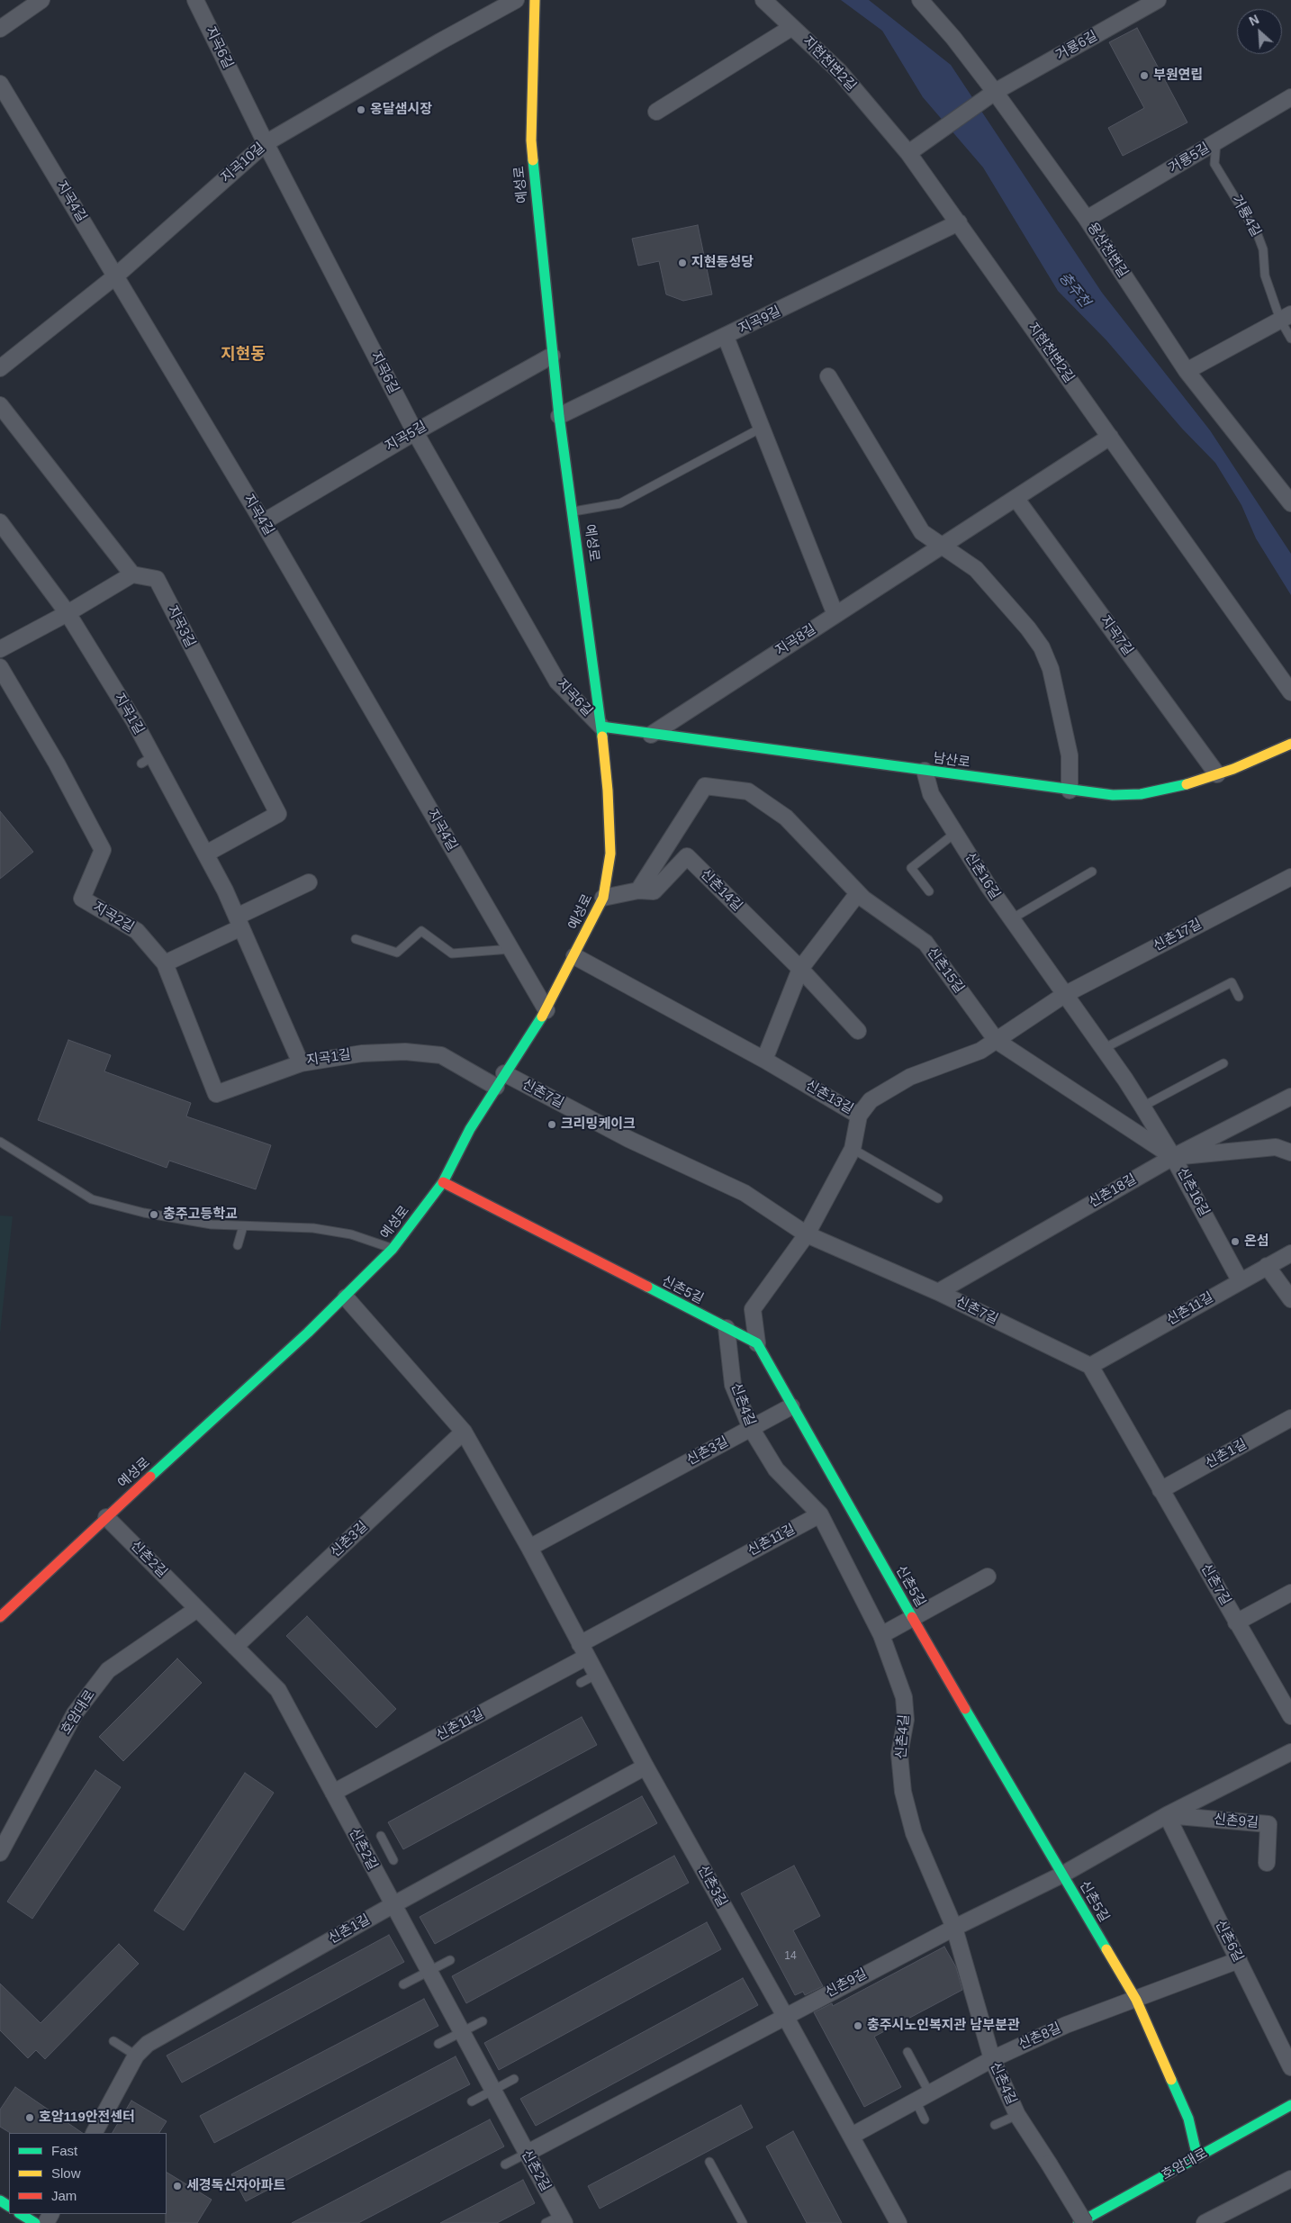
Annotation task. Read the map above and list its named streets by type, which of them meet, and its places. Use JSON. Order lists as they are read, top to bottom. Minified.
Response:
{"streets":{"street":["거룡6길","지곡6길","지현천변2길","거룡5길","지곡10길","예성로","지곡4길","용산천변길","지곡9길","지곡5길","지곡3길","지곡7길","지곡8길","지곡1길","남산로","신촌16길","신촌14길","지곡2길","신촌17길","신촌15길","신촌7길","신촌13길","신촌18길","신촌5길","신촌11길","신촌4길","신촌3길","신촌1길","신촌2길","호암대로","신촌9길","신촌6길","신촌8길"],"lane":["거룡4길"]},"crossings":[["거룡6길","지현천변2길"],["거룡6길","용산천변길"],["지곡6길","지곡10길"],["지곡6길","예성로"],["지곡6길","지곡5길"],["지곡6길","남산로"],["지현천변2길","지곡9길"],["지현천변2길","지곡8길"],["거룡5길","거룡4길"],["거룡5길","용산천변길"],["지곡10길","지곡4길"],["예성로","지곡4길"],["예성로","지곡9길"],["예성로","지곡5길"],["예성로","지곡1길"],["예성로","남산로"],["예성로","신촌7길"],["예성로","신촌13길"],["예성로","신촌5길"],["예성로","신촌3길"],["예성로","신촌2길"],["지곡4길","지곡5길"],["지곡3길","지곡1길"],["지곡7길","지곡8길"],["지곡7길","남산로"],["지곡8길","남산로"],["지곡1길","지곡2길"],["지곡1길","신촌7길"],["남산로","신촌16길"],["신촌16길","신촌17길"],["신촌16길","신촌15길"],["신촌16길","신촌18길"],["신촌16길","신촌11길"],["신촌14길","신촌15길"],["신촌17길","신촌15길"],["신촌17길","신촌13길"],["신촌15길","신촌18길"],["신촌7길","신촌13길"],["신촌7길","신촌18길"],["신촌7길","신촌11길"],["신촌7길","신촌1길"],["신촌13길","신촌5길"],["신촌5길","신촌4길"],["신촌5길","신촌3길"],["신촌5길","호암대로"],["신촌5길","신촌9길"],["신촌5길","신촌8길"],["신촌11길","신촌4길"],["신촌11길","신촌3길"],["신촌11길","신촌2길"],["신촌4길","신촌3길"],["신촌4길","신촌9길"],["신촌4길","신촌8길"],["신촌3길","신촌1길"],["신촌3길","신촌2길"],["신촌3길","신촌9길"],["신촌3길","신촌8길"],["신촌1길","신촌2길"],["신촌2길","호암대로"],["신촌2길","신촌9길"],["신촌9길","신촌6길"],["신촌6길","신촌8길"]],"districts":["지현동"],"water":["충주천"],"places":["부원연립","옹달샘시장","지현동성당","크리밍케이크","충주고등학교","온섬","충주시노인복지관 남부분관","호암119안전센터","세경독신자아파트"],"house_numbers":["14"],"legend":["Fast","Slow","Jam"],"north":"top left"}
